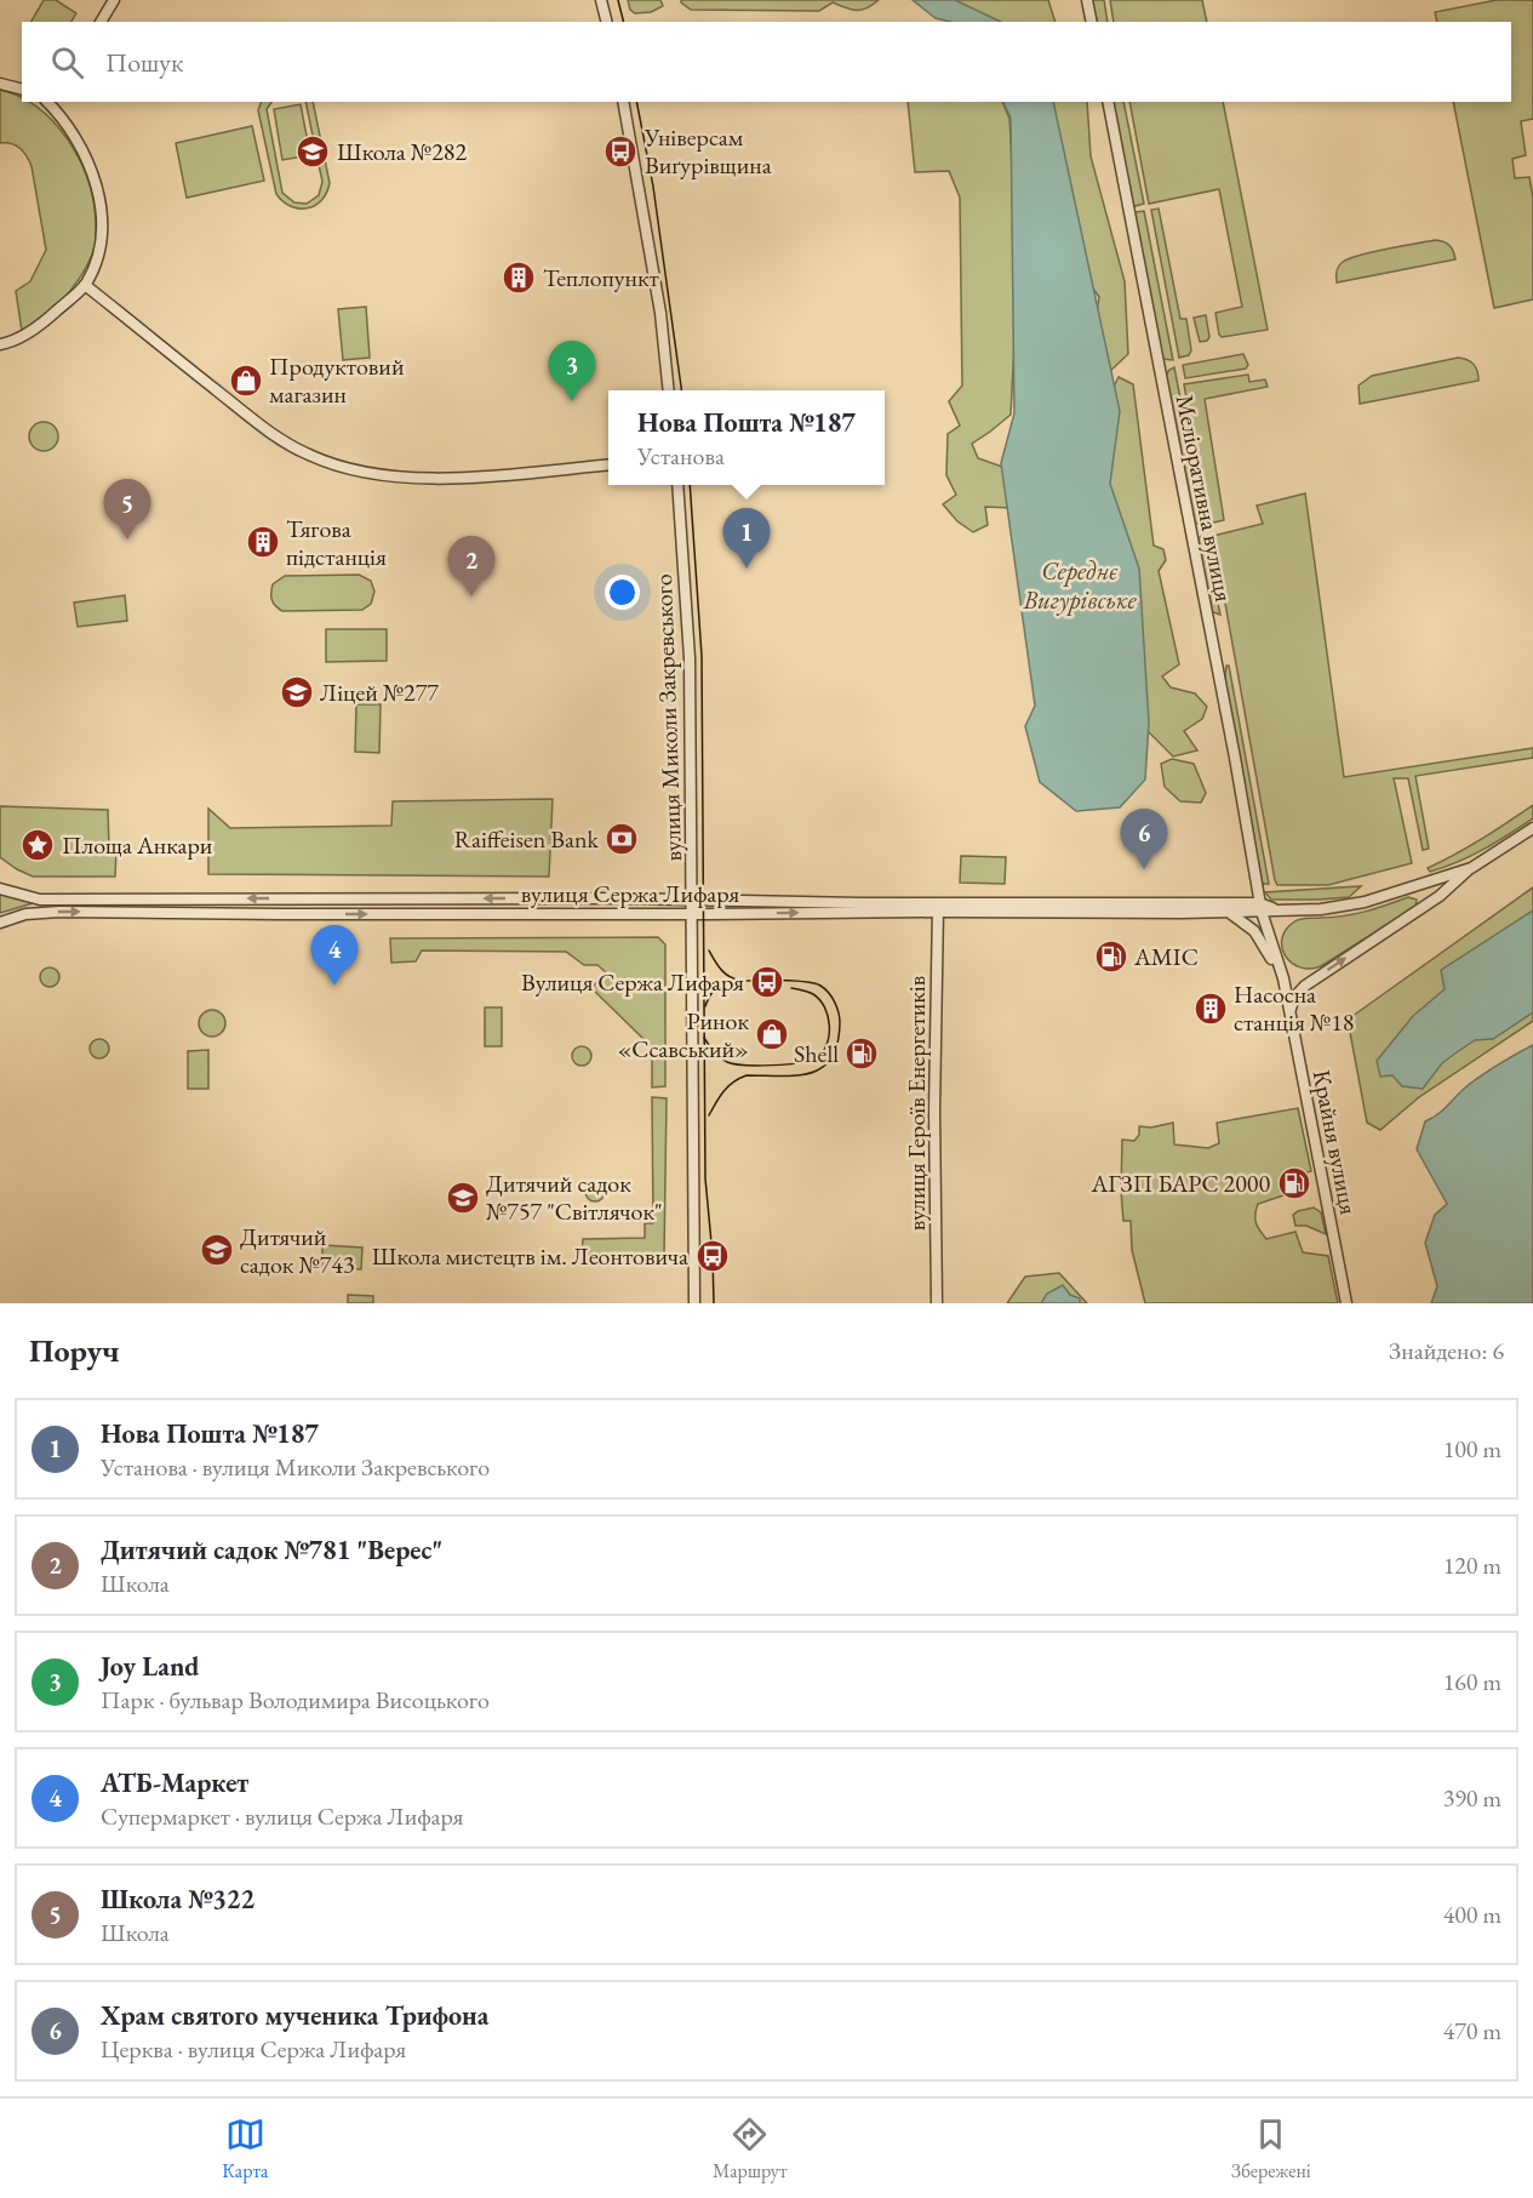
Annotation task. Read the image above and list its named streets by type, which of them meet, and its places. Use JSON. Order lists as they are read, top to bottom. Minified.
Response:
{"streets":{"street":["Меліоративна вулиця","вулиця Миколи Закревського","вулиця Сержа Лифаря","вулиця Героїв Енергетиків","Крайня вулиця"]},"crossings":[["Меліоративна вулиця","вулиця Сержа Лифаря"],["Меліоративна вулиця","Крайня вулиця"],["вулиця Миколи Закревського","вулиця Сержа Лифаря"],["вулиця Сержа Лифаря","вулиця Героїв Енергетиків"],["вулиця Сержа Лифаря","Крайня вулиця"]],"water":["Середнє Вигурівське"],"places":{"school or university":["Школа №282","Ліцей №277","Дитячий садок №757 \"Світлячок\"","Дитячий садок №743"],"bus stop":["Універсам Виґурівщина","Вулиця Сержа Лифаря","Школа мистецтв ім. Леонтовича"],"building":["Теплопункт","Тягова пiдстанцiя","Насосна станція №18"],"shop":["Продуктовий магазин","Ринок «Ссавський»"],"bank":["Raiffeisen Bank"],"place":["Площа Анкари"],"fuel station":["AMIC","Shell","АГЗП БАРС 2000"]},"page":{"search":"Пошук","pins":["3","5","1","2","6","4"],"popup":["Нова Пошта №187","Установа"],"heading":["Поруч","Знайдено: 6"],"list":[{"mark":"1","name":"Нова Пошта №187","note":"Установа · вулиця Миколи Закревського","value":"100 m"},{"mark":"2","name":"Дитячий садок №781 \"Верес\"","note":"Школа","value":"120 m"},{"mark":"3","name":"Joy Land","note":"Парк · бульвар Володимира Висоцького","value":"160 m"},{"mark":"4","name":"АТБ-Маркет","note":"Супермаркет · вулиця Сержа Лифаря","value":"390 m"},{"mark":"5","name":"Школа №322","note":"Школа","value":"400 m"},{"mark":"6","name":"Храм святого мученика Трифона","note":"Церква · вулиця Сержа Лифаря","value":"470 m"}],"nav":["Карта","Маршрут","Збережені"]}}
